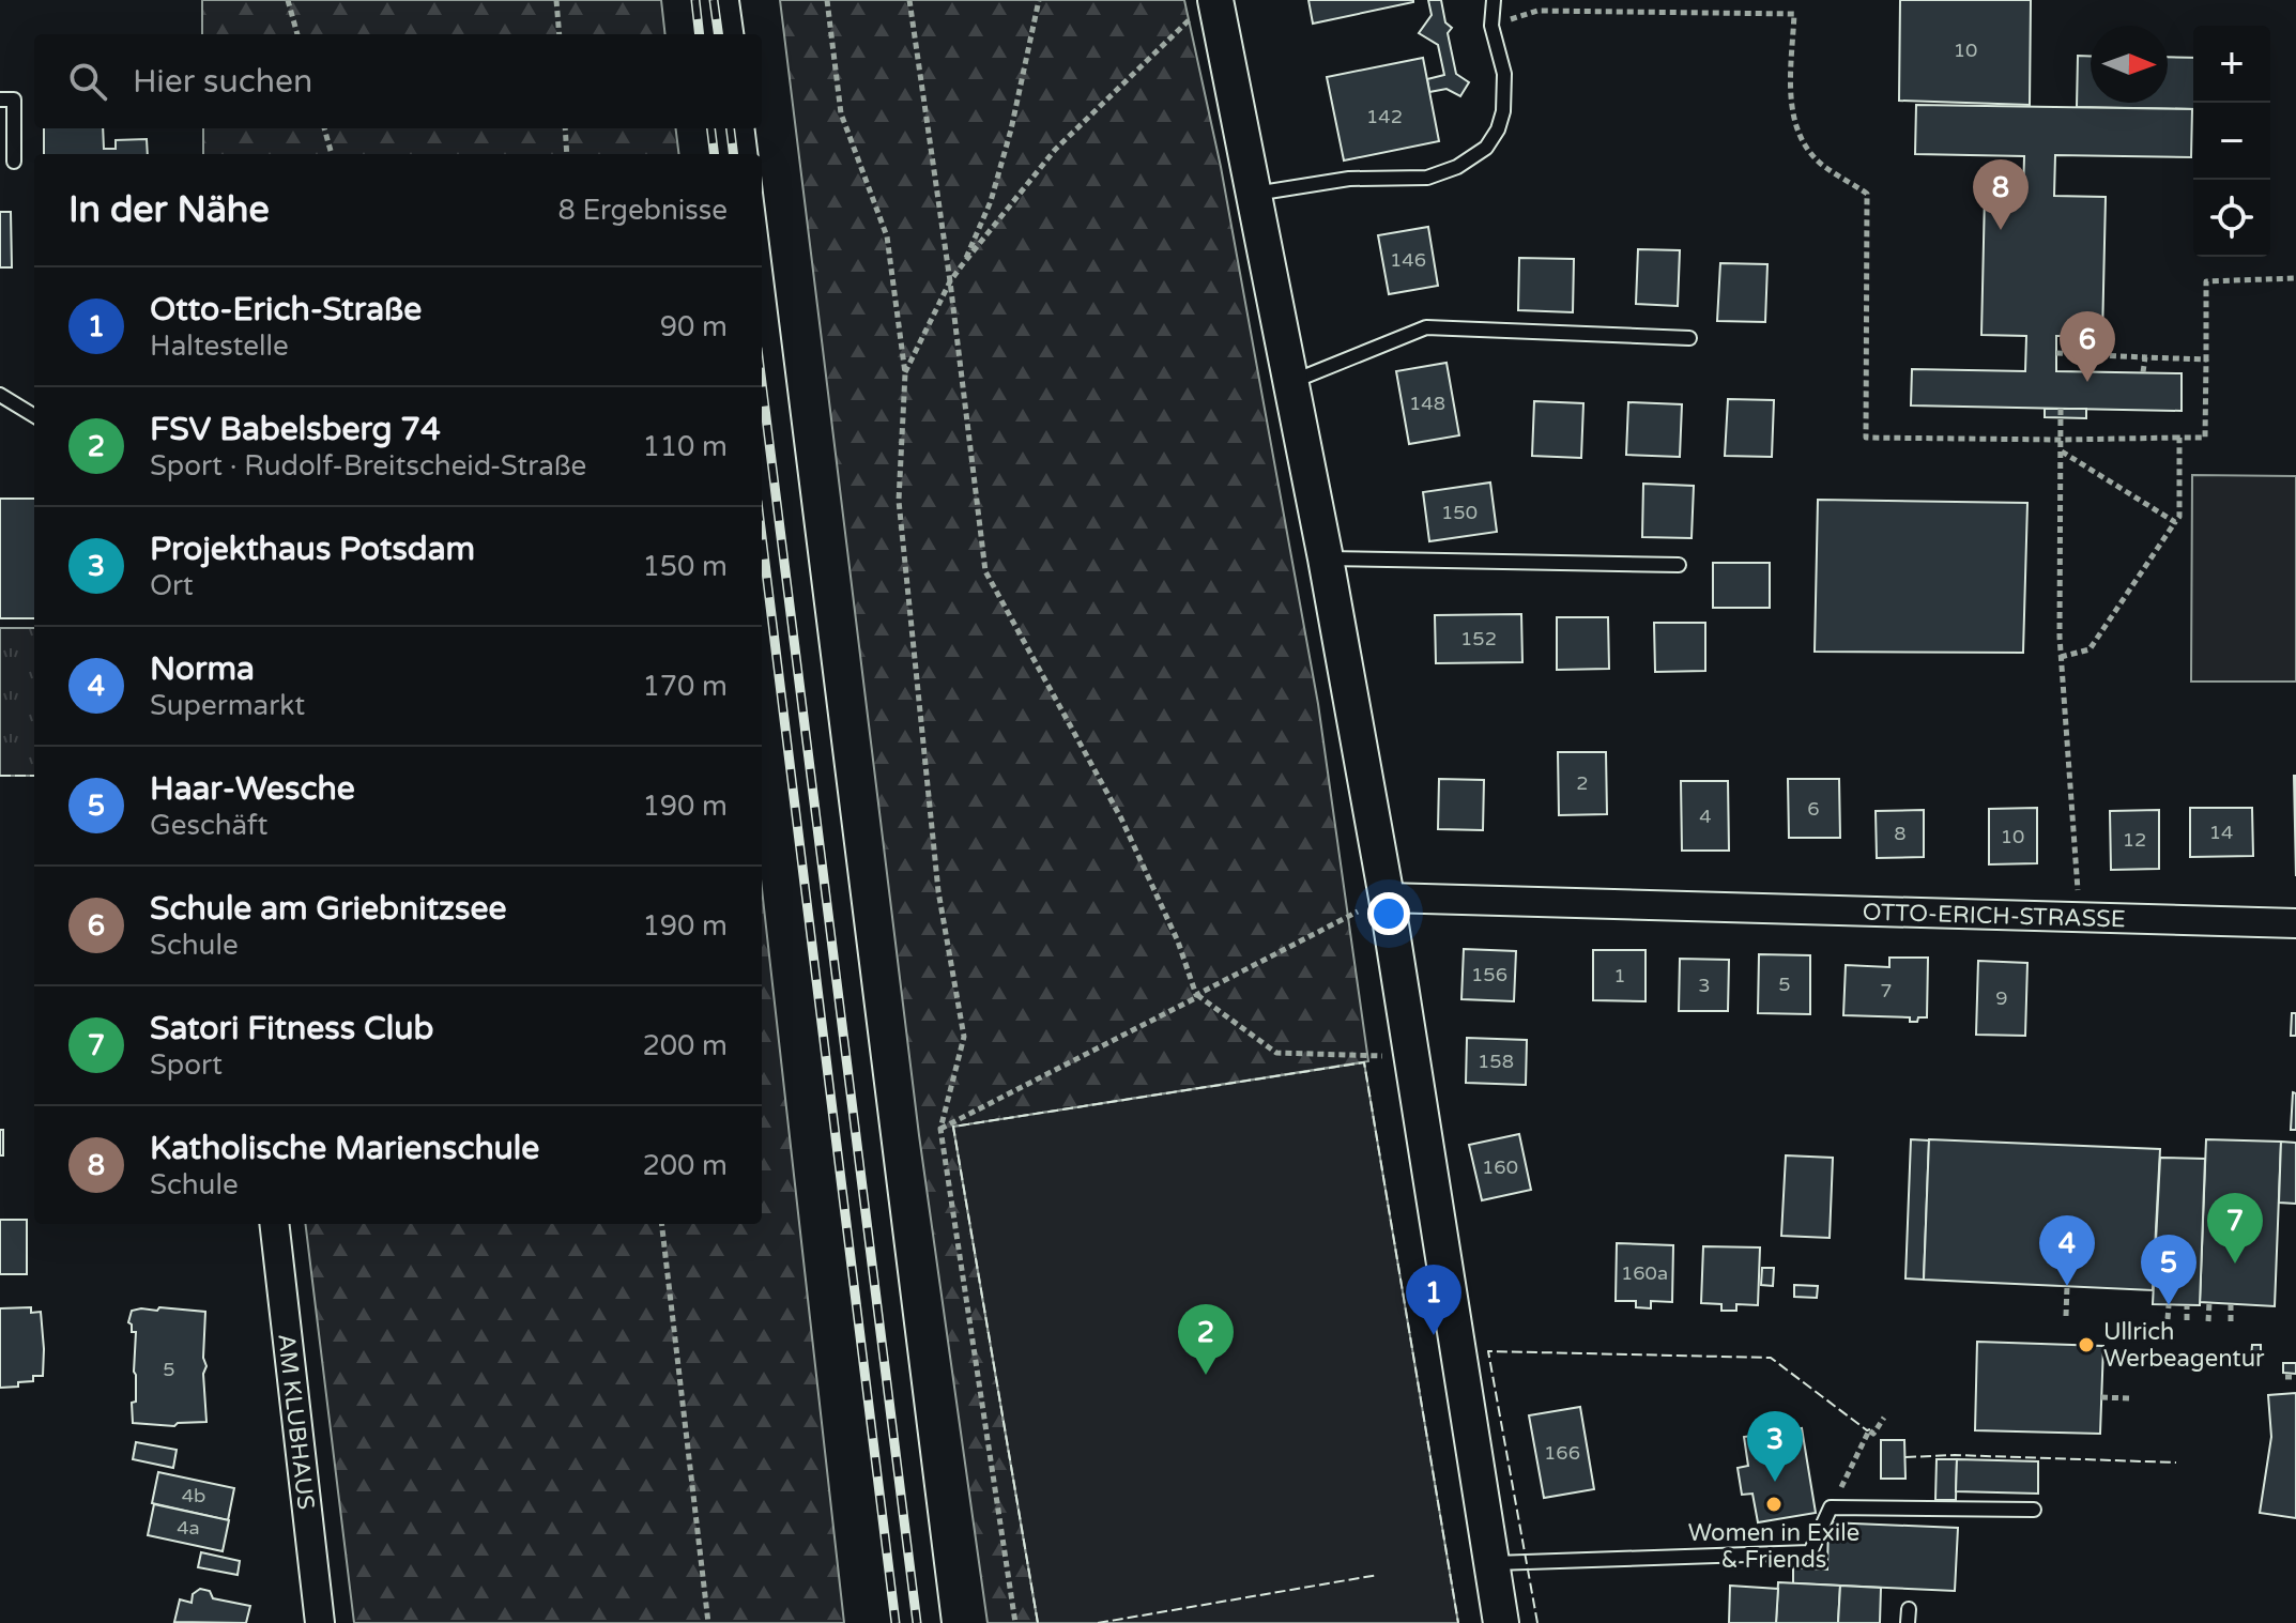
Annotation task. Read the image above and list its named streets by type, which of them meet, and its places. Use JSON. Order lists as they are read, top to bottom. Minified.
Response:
{"streets":{"street":["OTTO-ERICH-STRASSE","AM KLUBHAUS"]},"places":["Ullrich Werbeagentur","Women in Exile & Friends"],"house_numbers":["10","142","146","148","150","152","2","6","4","14","8","10","12","156","1","5","3","7","9","158","160","160a","5","166","4b","4a"],"north":"right","page":{"map_buttons":["+","−"],"search":"Hier suchen","heading":["In der Nähe","8 Ergebnisse"],"pins":["8","6","7","4","5","1","2","3"],"list":[{"mark":"1","name":"Otto-Erich-Straße","note":"Haltestelle","value":"90 m"},{"mark":"2","name":"FSV Babelsberg 74","note":"Sport · Rudolf-Breitscheid-Straße","value":"110 m"},{"mark":"3","name":"Projekthaus Potsdam","note":"Ort","value":"150 m"},{"mark":"4","name":"Norma","note":"Supermarkt","value":"170 m"},{"mark":"5","name":"Haar-Wesche","note":"Geschäft","value":"190 m"},{"mark":"6","name":"Schule am Griebnitzsee","note":"Schule","value":"190 m"},{"mark":"7","name":"Satori Fitness Club","note":"Sport","value":"200 m"},{"mark":"8","name":"Katholische Marienschule","note":"Schule","value":"200 m"}]}}
